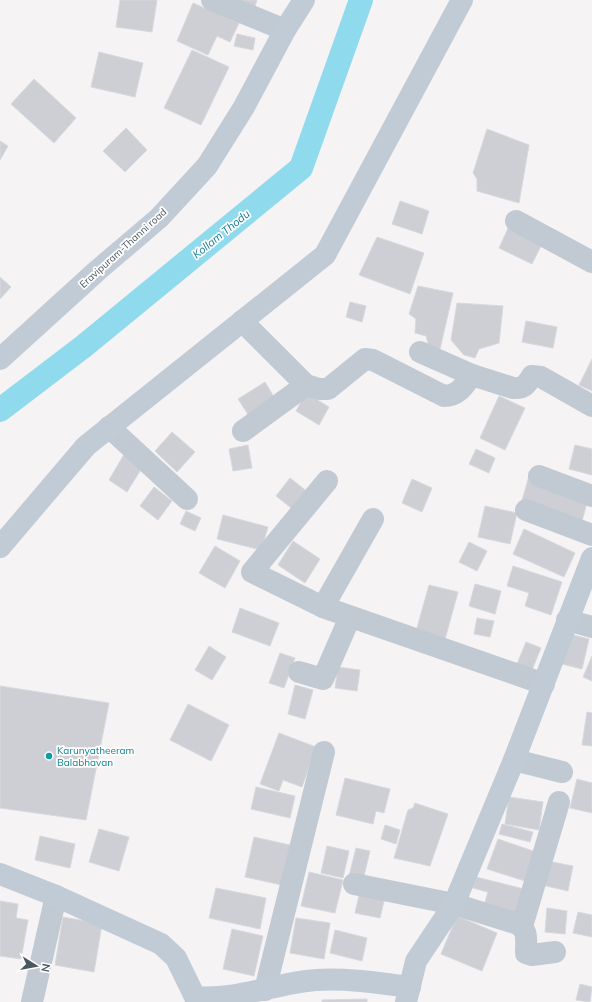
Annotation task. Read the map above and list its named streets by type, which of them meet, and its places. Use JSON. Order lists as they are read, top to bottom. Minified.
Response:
{"streets":{"street":["Eravipuram-Thanni road"]},"water":["Kollam Thodu"],"places":["Karunyatheeram Balabhavan"],"north":"right"}
